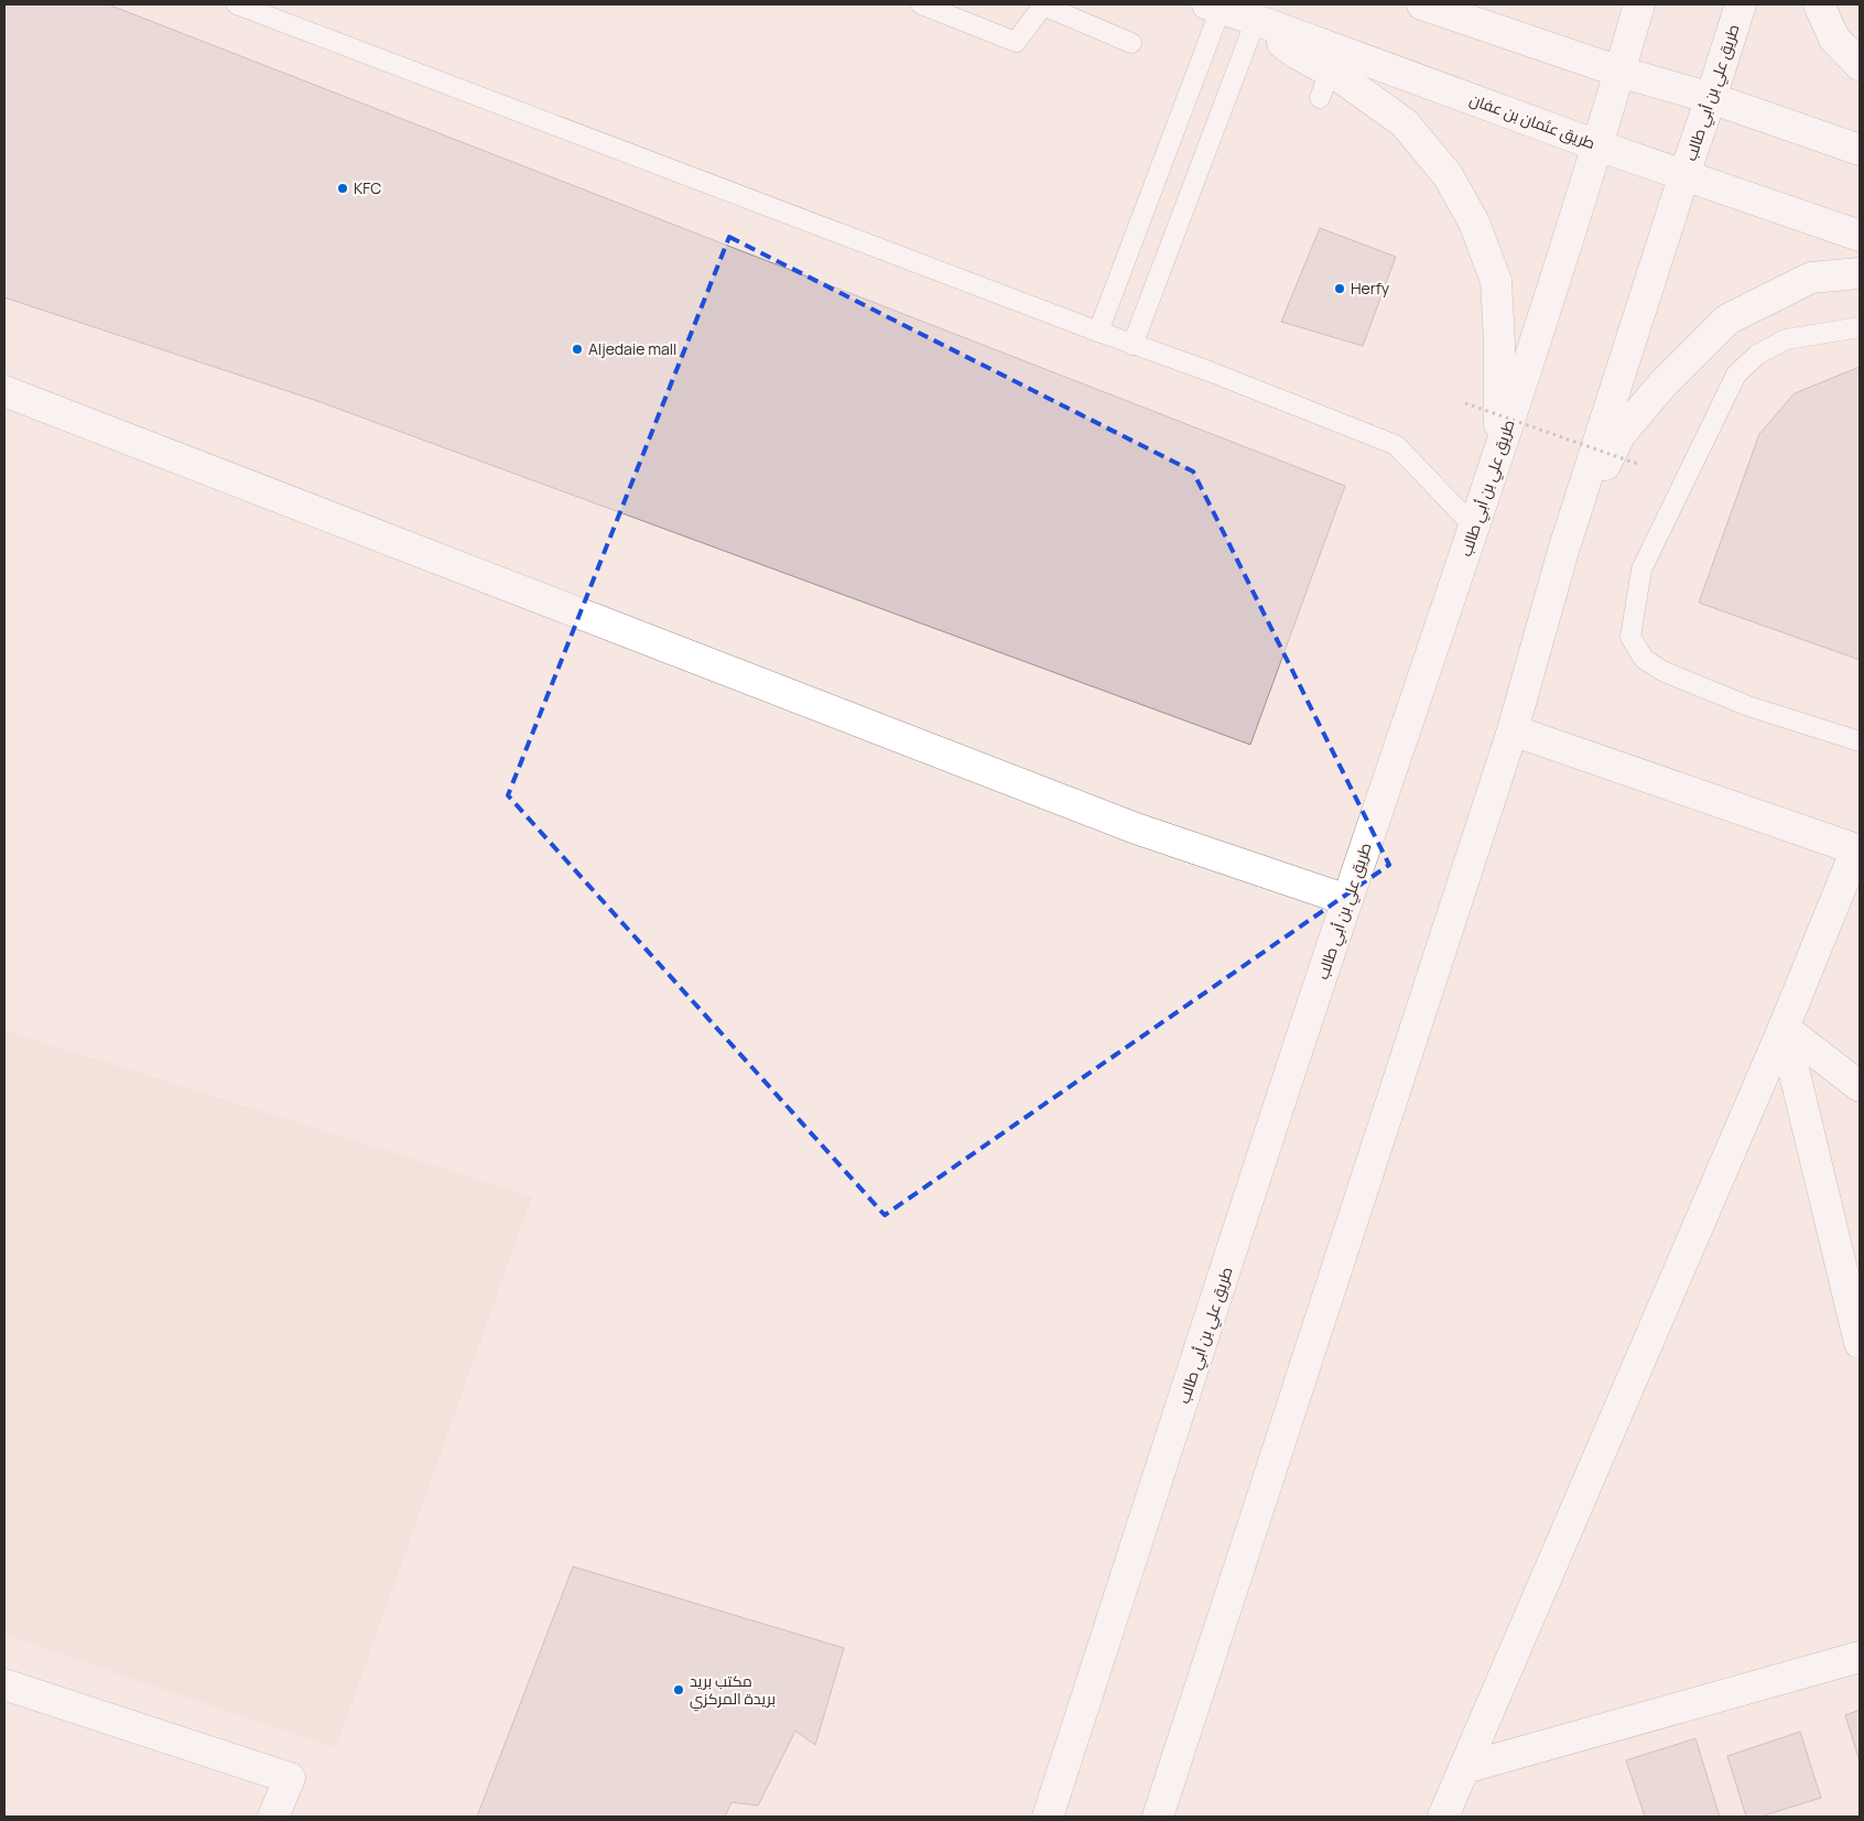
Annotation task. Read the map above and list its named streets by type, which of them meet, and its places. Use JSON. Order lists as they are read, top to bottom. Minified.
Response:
{"streets":{"main road":["طريق علي بن أبي طالب","طريق عثمان بن عفان"]},"crossings":[["طريق علي بن أبي طالب","طريق عثمان بن عفان"]],"places":["KFC","Herfy","Aljedaie mall","مكتب بريد بريدة المركزي"]}
